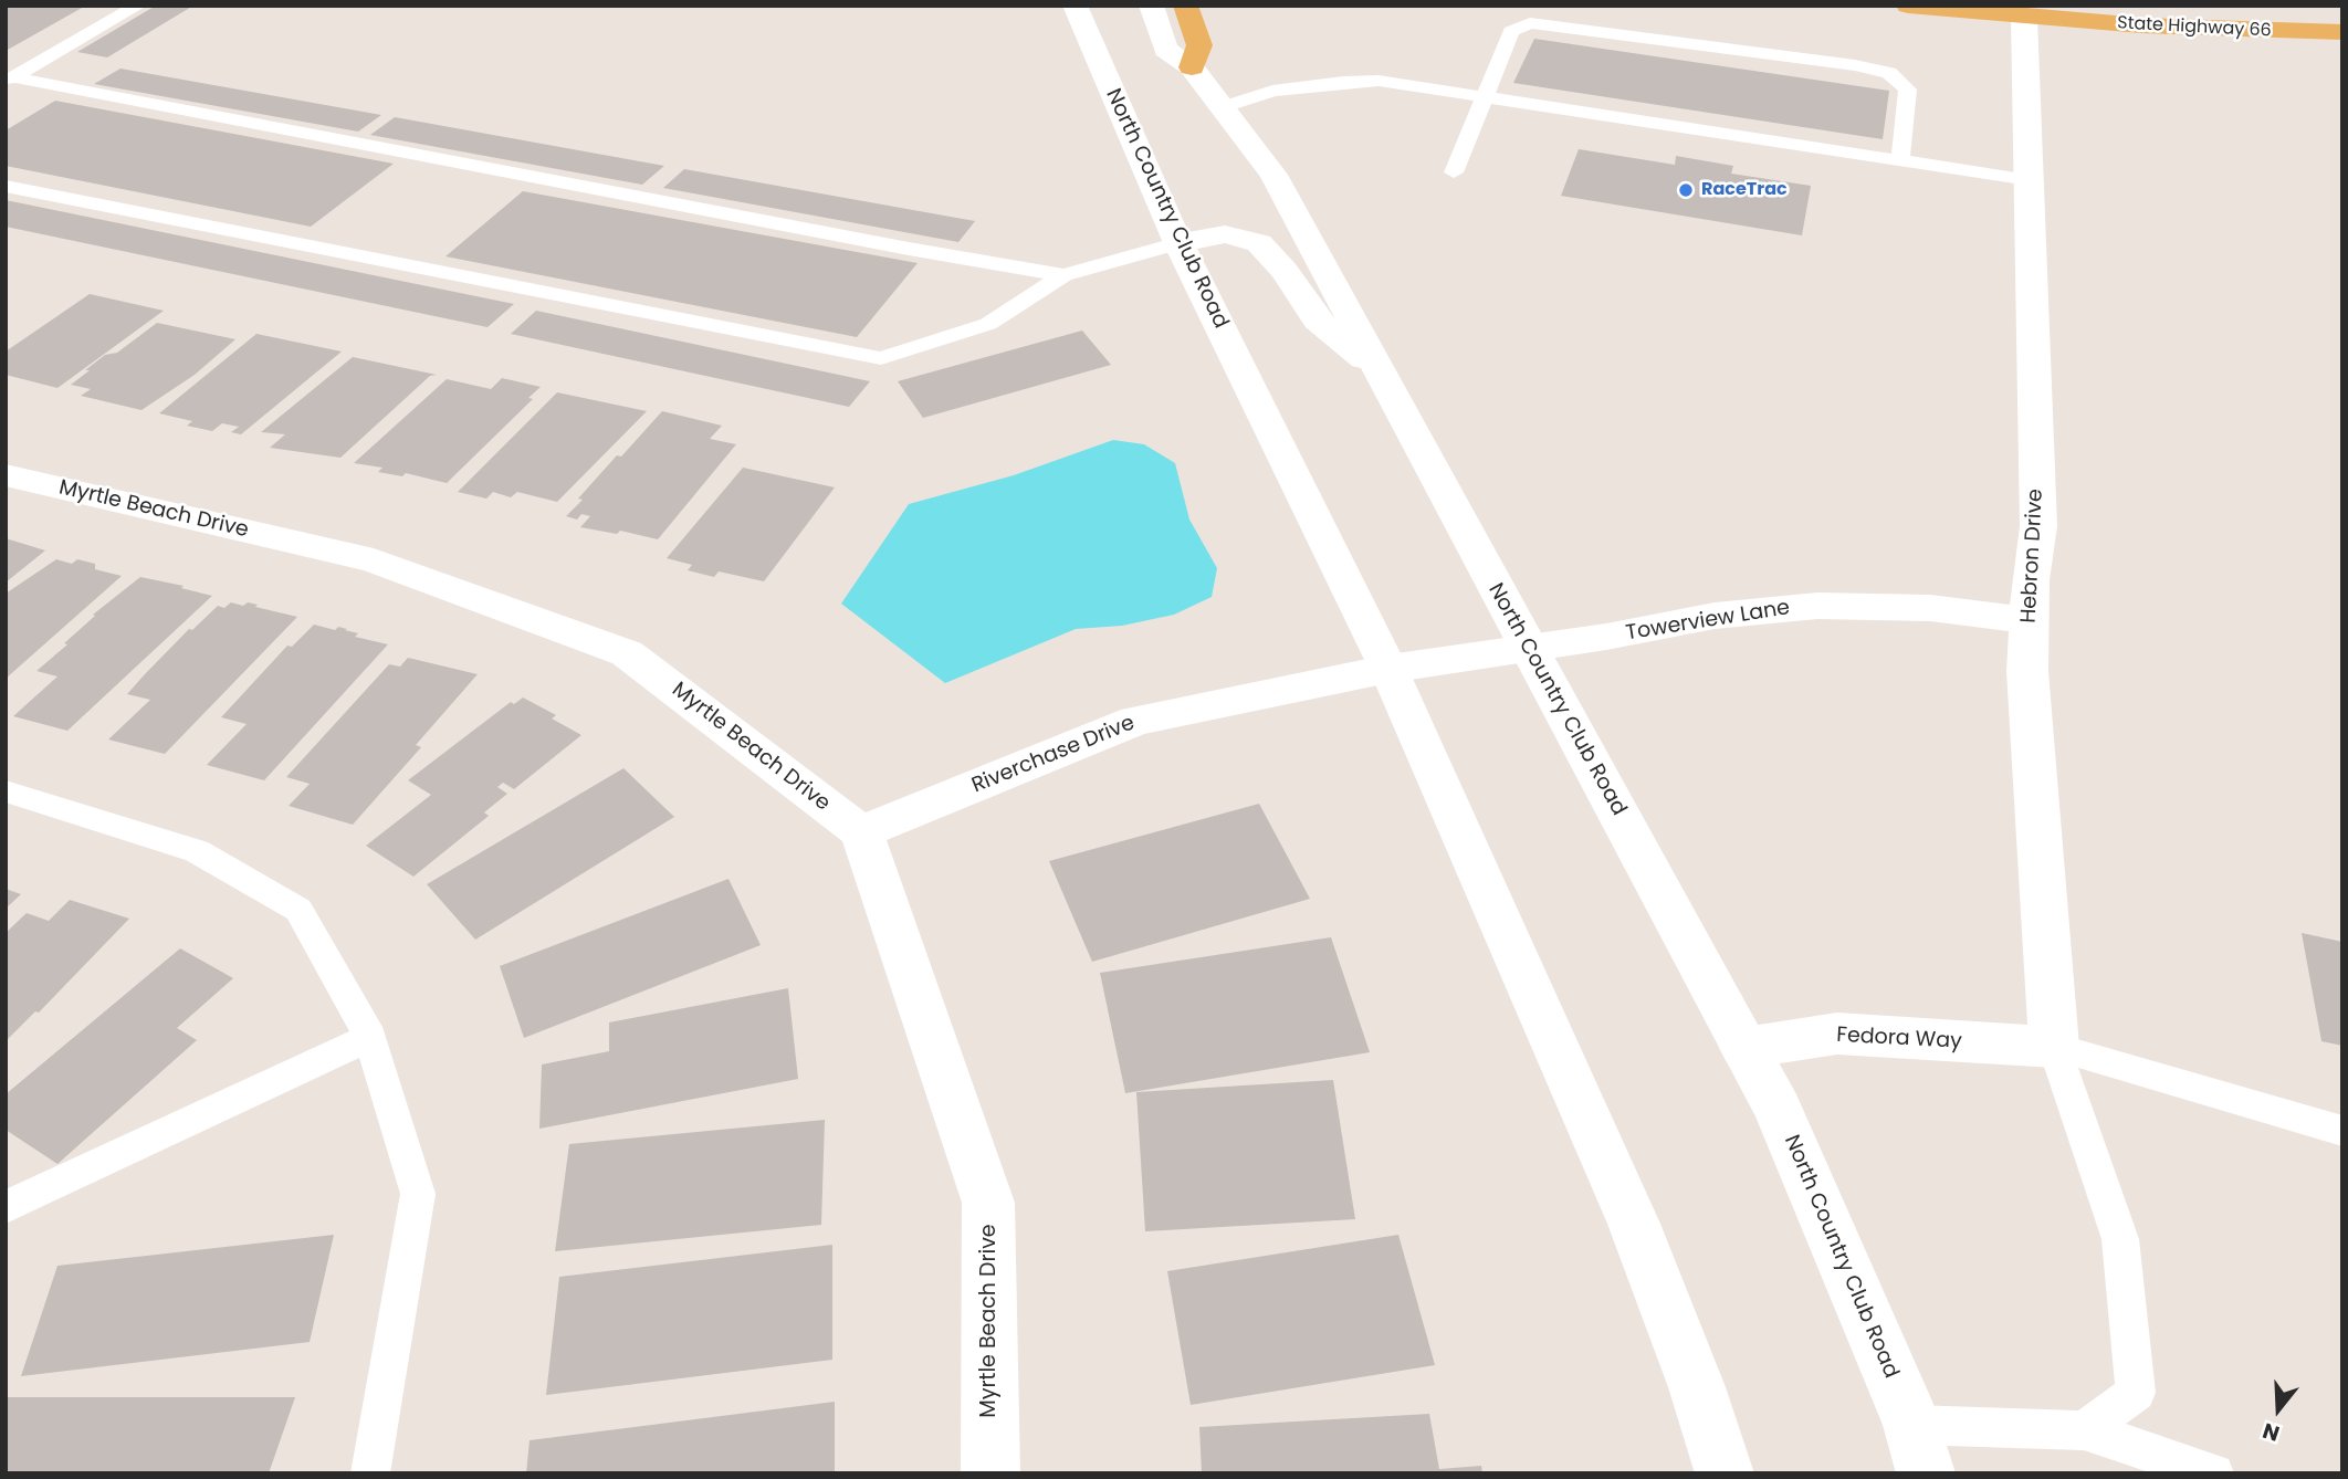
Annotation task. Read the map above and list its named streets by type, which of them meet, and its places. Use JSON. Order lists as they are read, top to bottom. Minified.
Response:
{"streets":{"main road":["State Highway 66"],"street":["North Country Club Road","Myrtle Beach Drive","Hebron Drive","Towerview Lane","Riverchase Drive","Fedora Way"]},"crossings":[["State Highway 66","Hebron Drive"],["North Country Club Road","Towerview Lane"],["North Country Club Road","Riverchase Drive"],["North Country Club Road","Fedora Way"],["Myrtle Beach Drive","Riverchase Drive"],["Hebron Drive","Towerview Lane"],["Hebron Drive","Fedora Way"],["Towerview Lane","Riverchase Drive"]],"places":["RaceTrac"],"north":"bottom"}
